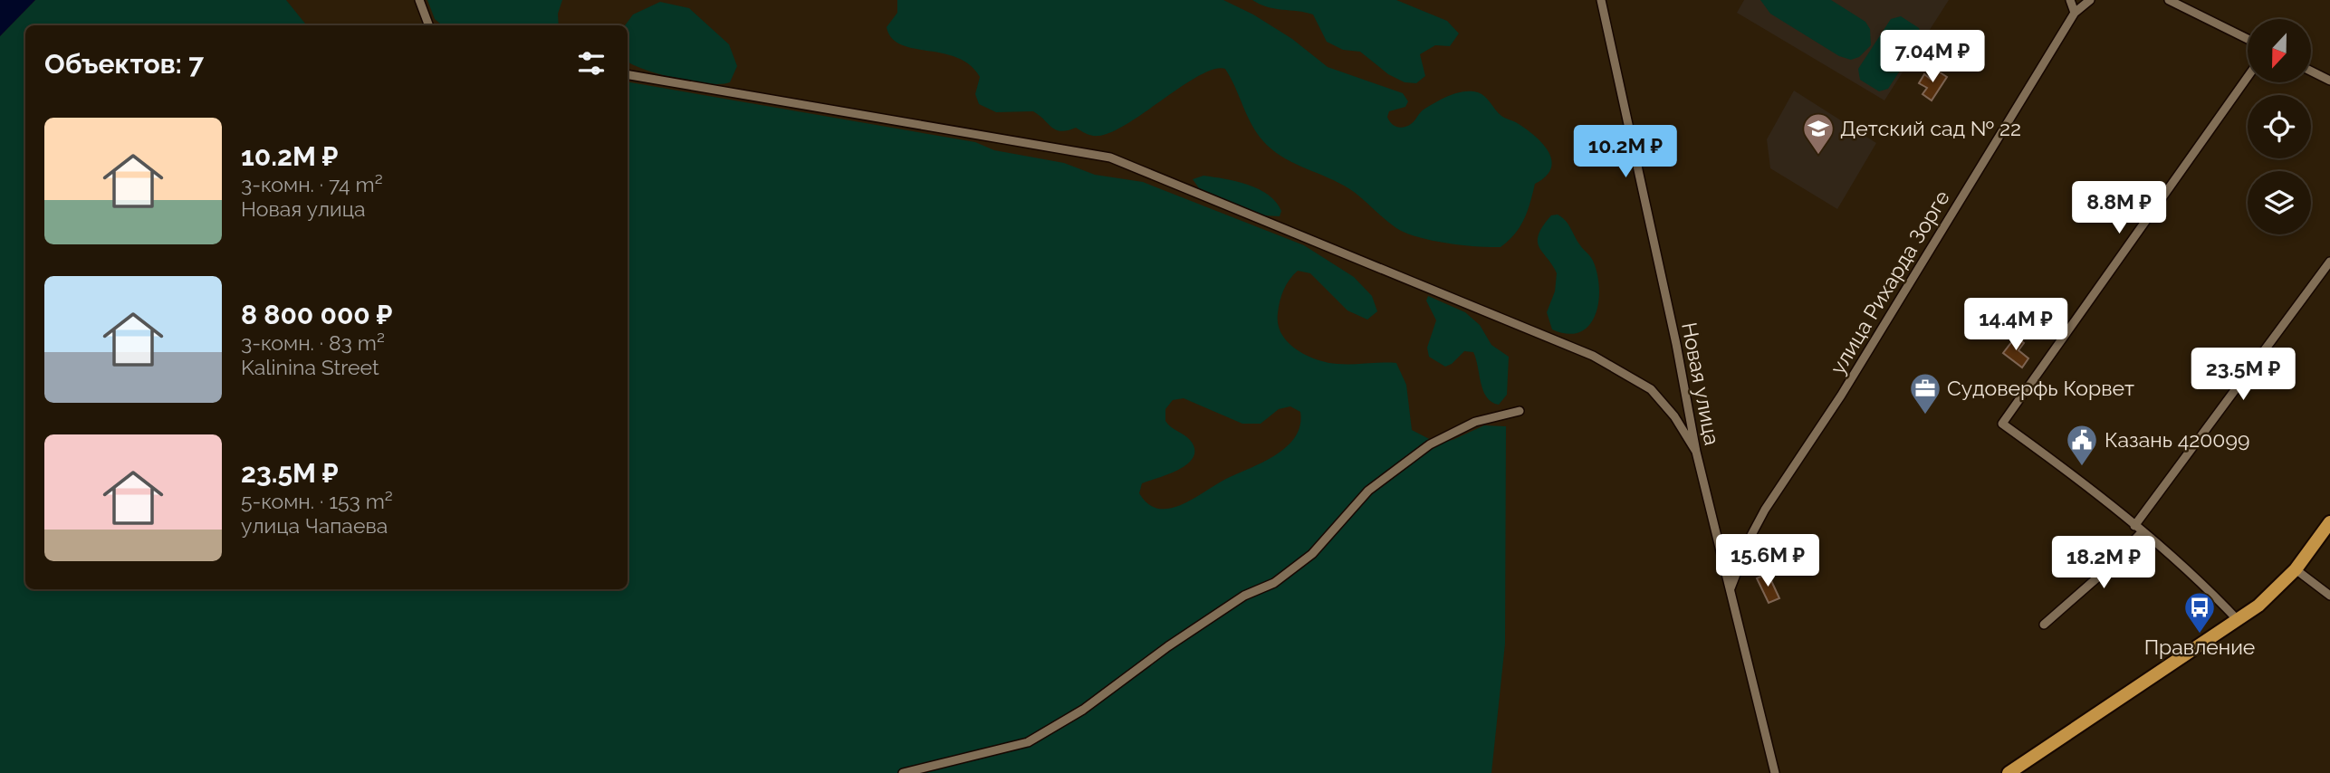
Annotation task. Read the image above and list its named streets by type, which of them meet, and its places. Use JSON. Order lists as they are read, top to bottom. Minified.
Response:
{"streets":{"street":["улица Рихарда Зорге","Новая улица"]},"crossings":[["улица Рихарда Зорге","Новая улица"]],"places":{"school or university":["Детский сад № 22"],"office":["Судоверфь Корвет"],"public building":["Казань 420099"],"bus stop":["Правление"]},"north":"bottom","page":{"heading":"Объектов: 7","price":["7.04M ₽","10.2M ₽","8.8M ₽","14.4M ₽","23.5M ₽","15.6M ₽","18.2M ₽"],"list":[{"name":"10.2M ₽","note":"3-комн. · 74 m² · Новая улица"},{"name":"8 800 000 ₽","note":"3-комн. · 83 m² · Kalinina Street"},{"name":"23.5M ₽","note":"5-комн. · 153 m² · улица Чапаева"}]}}
